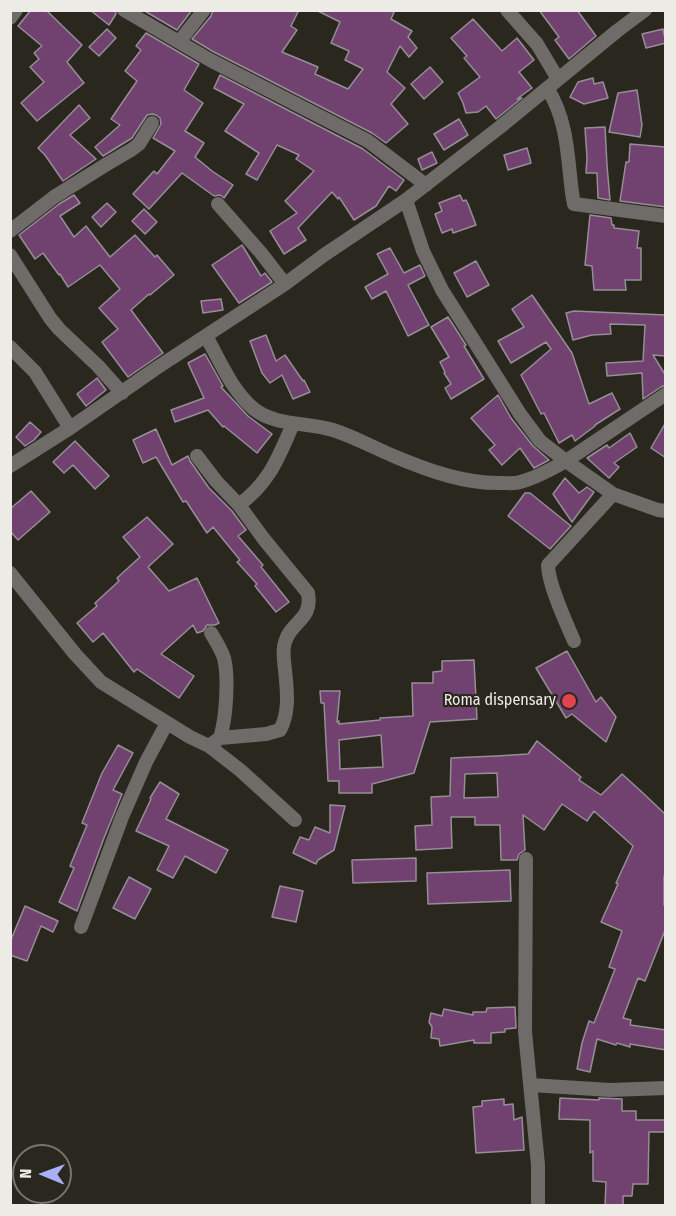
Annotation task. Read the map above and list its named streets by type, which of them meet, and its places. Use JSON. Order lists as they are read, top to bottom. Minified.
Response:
{"places":["Roma dispensary"],"north":"left"}
